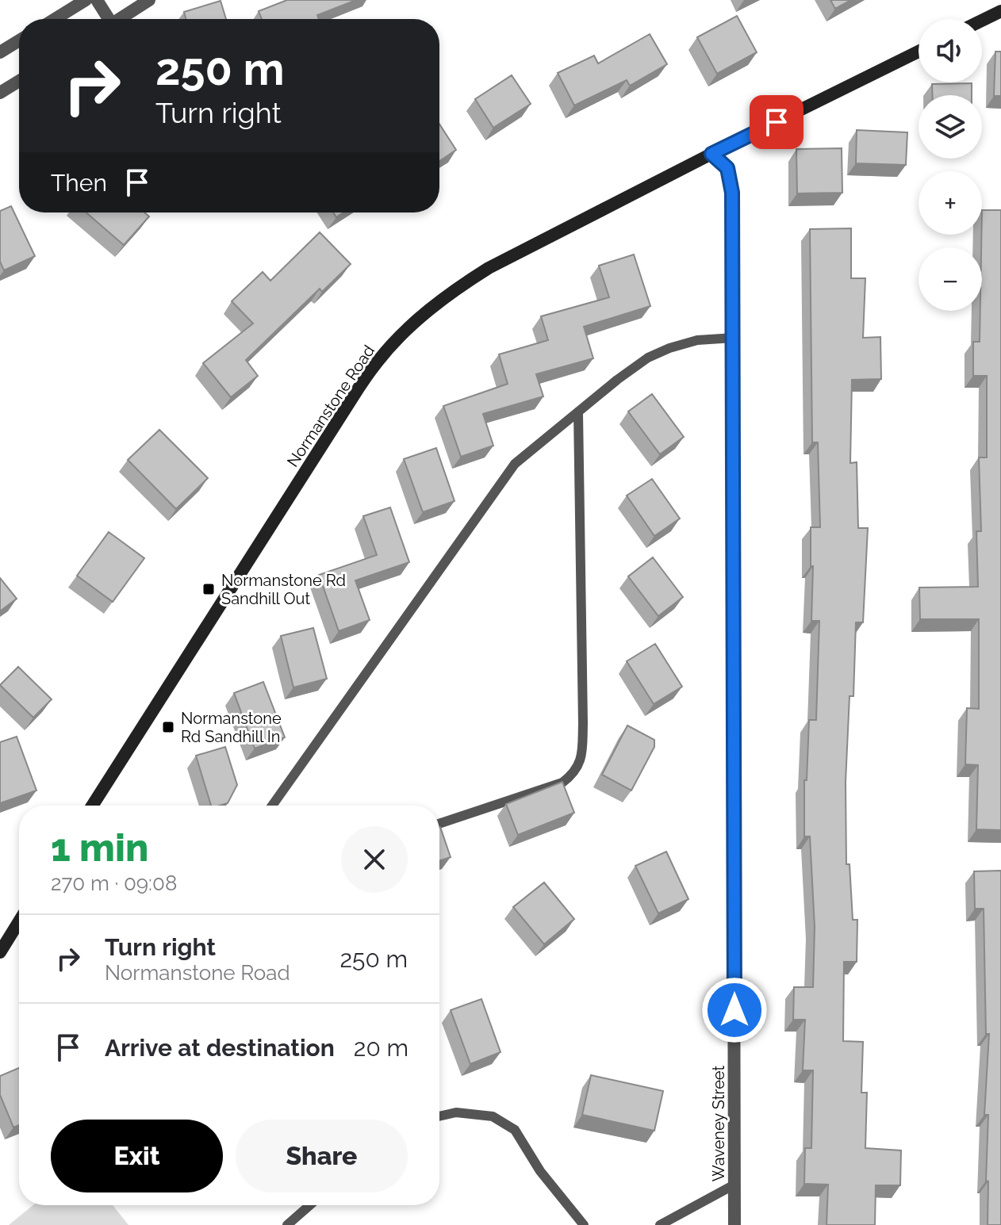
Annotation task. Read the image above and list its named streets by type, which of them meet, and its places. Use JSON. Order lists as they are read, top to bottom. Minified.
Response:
{"streets":{"street":["Normanstone Road","Waveney Street"]},"crossings":[["Normanstone Road","Waveney Street"]],"places":{"transit":["Normanstone Rd Sandhill Out","Normanstone Rd Sandhill In"]},"page":{"map_buttons":["+","−"],"turn":["250 m","Turn right"],"then":"Then","heading":["1 min","270 m · 09:08"],"list":[{"name":"Turn right","note":"Normanstone Road","value":"250 m"},{"name":"Arrive at destination","value":"20 m"}],"buttons":["Exit","Share"]}}
